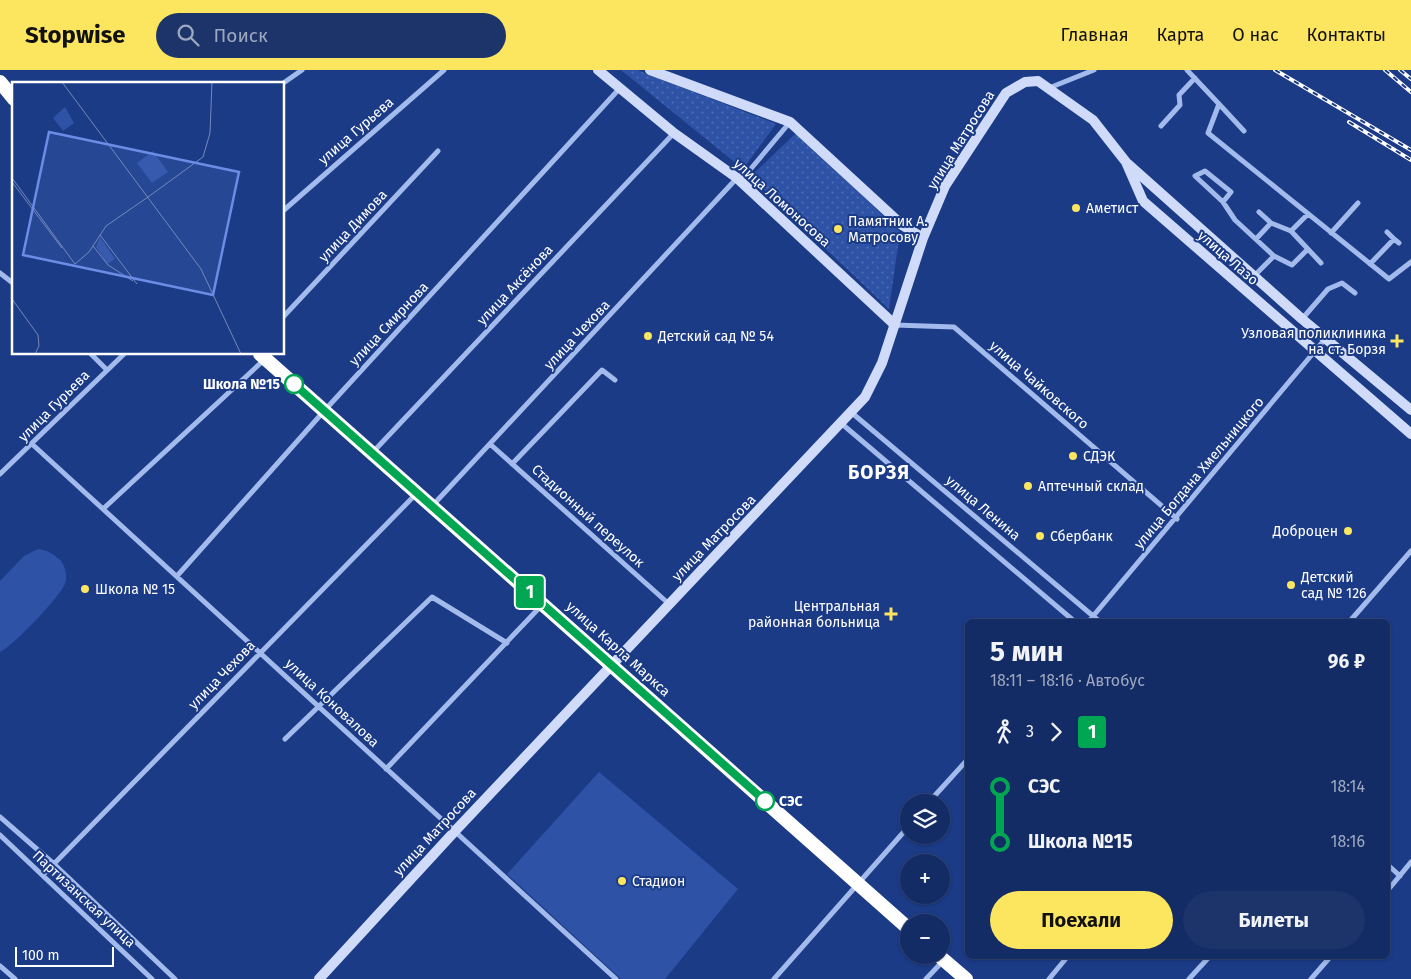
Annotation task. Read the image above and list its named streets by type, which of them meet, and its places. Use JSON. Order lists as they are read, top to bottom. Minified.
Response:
{"streets":{"highway":["улица Карла Маркса"],"street":["улица Гурьева","улица Матросова","улица Ломоносова","улица Димова","улица Лазо","улица Аксёнова","улица Смирнова","улица Чехова","улица Чайковского","улица Богдана Хмельницкого","улица Ленина","Стадионный переулок","улица Коновалова","Партизанская улица"]},"crossings":[["улица Гурьева","улица Коновалова"],["улица Матросова","улица Ломоносова"],["улица Матросова","улица Лазо"],["улица Матросова","улица Чайковского"],["улица Матросова","улица Ленина"],["улица Матросова","Стадионный переулок"],["улица Матросова","улица Карла Маркса"],["улица Матросова","улица Коновалова"],["улица Ломоносова","улица Аксёнова"],["улица Ломоносова","улица Смирнова"],["улица Ломоносова","улица Чехова"],["улица Ломоносова","улица Чайковского"],["улица Лазо","улица Богдана Хмельницкого"],["улица Аксёнова","улица Карла Маркса"],["улица Смирнова","улица Карла Маркса"],["улица Смирнова","улица Коновалова"],["улица Чехова","Стадионный переулок"],["улица Чехова","улица Карла Маркса"],["улица Чехова","улица Коновалова"],["улица Чехова","Партизанская улица"],["улица Чайковского","улица Богдана Хмельницкого"],["улица Богдана Хмельницкого","улица Ленина"]],"districts":["БОРЗЯ"],"places":{"other":["Аметист","Памятник А. Матросову","Детский сад № 54","Школа №15","СДЭК","Аптечный склад","Доброцен","Сбербанк","Детский сад № 126","Школа № 15","СЭС","Стадион"],"health":["Узловая поликлиника на ст. Борзя","Центральная районная больница"]},"lines":["bus line 1"],"scale_bar":"100 m","page":{"header":"Stopwise","search":"Поиск","nav":["Главная","Карта","О нас","Контакты"],"on_map":"1","heading":["5 мин","18:11 – 18:16 · Автобус","96 ₽"],"legs":["3","1"],"list":[{"name":"СЭС","value":"18:14"},{"name":"Школа №15","value":"18:16"}],"map_buttons":["+","−"],"buttons":["Поехали","Билеты"],"scale":"100 m"}}
